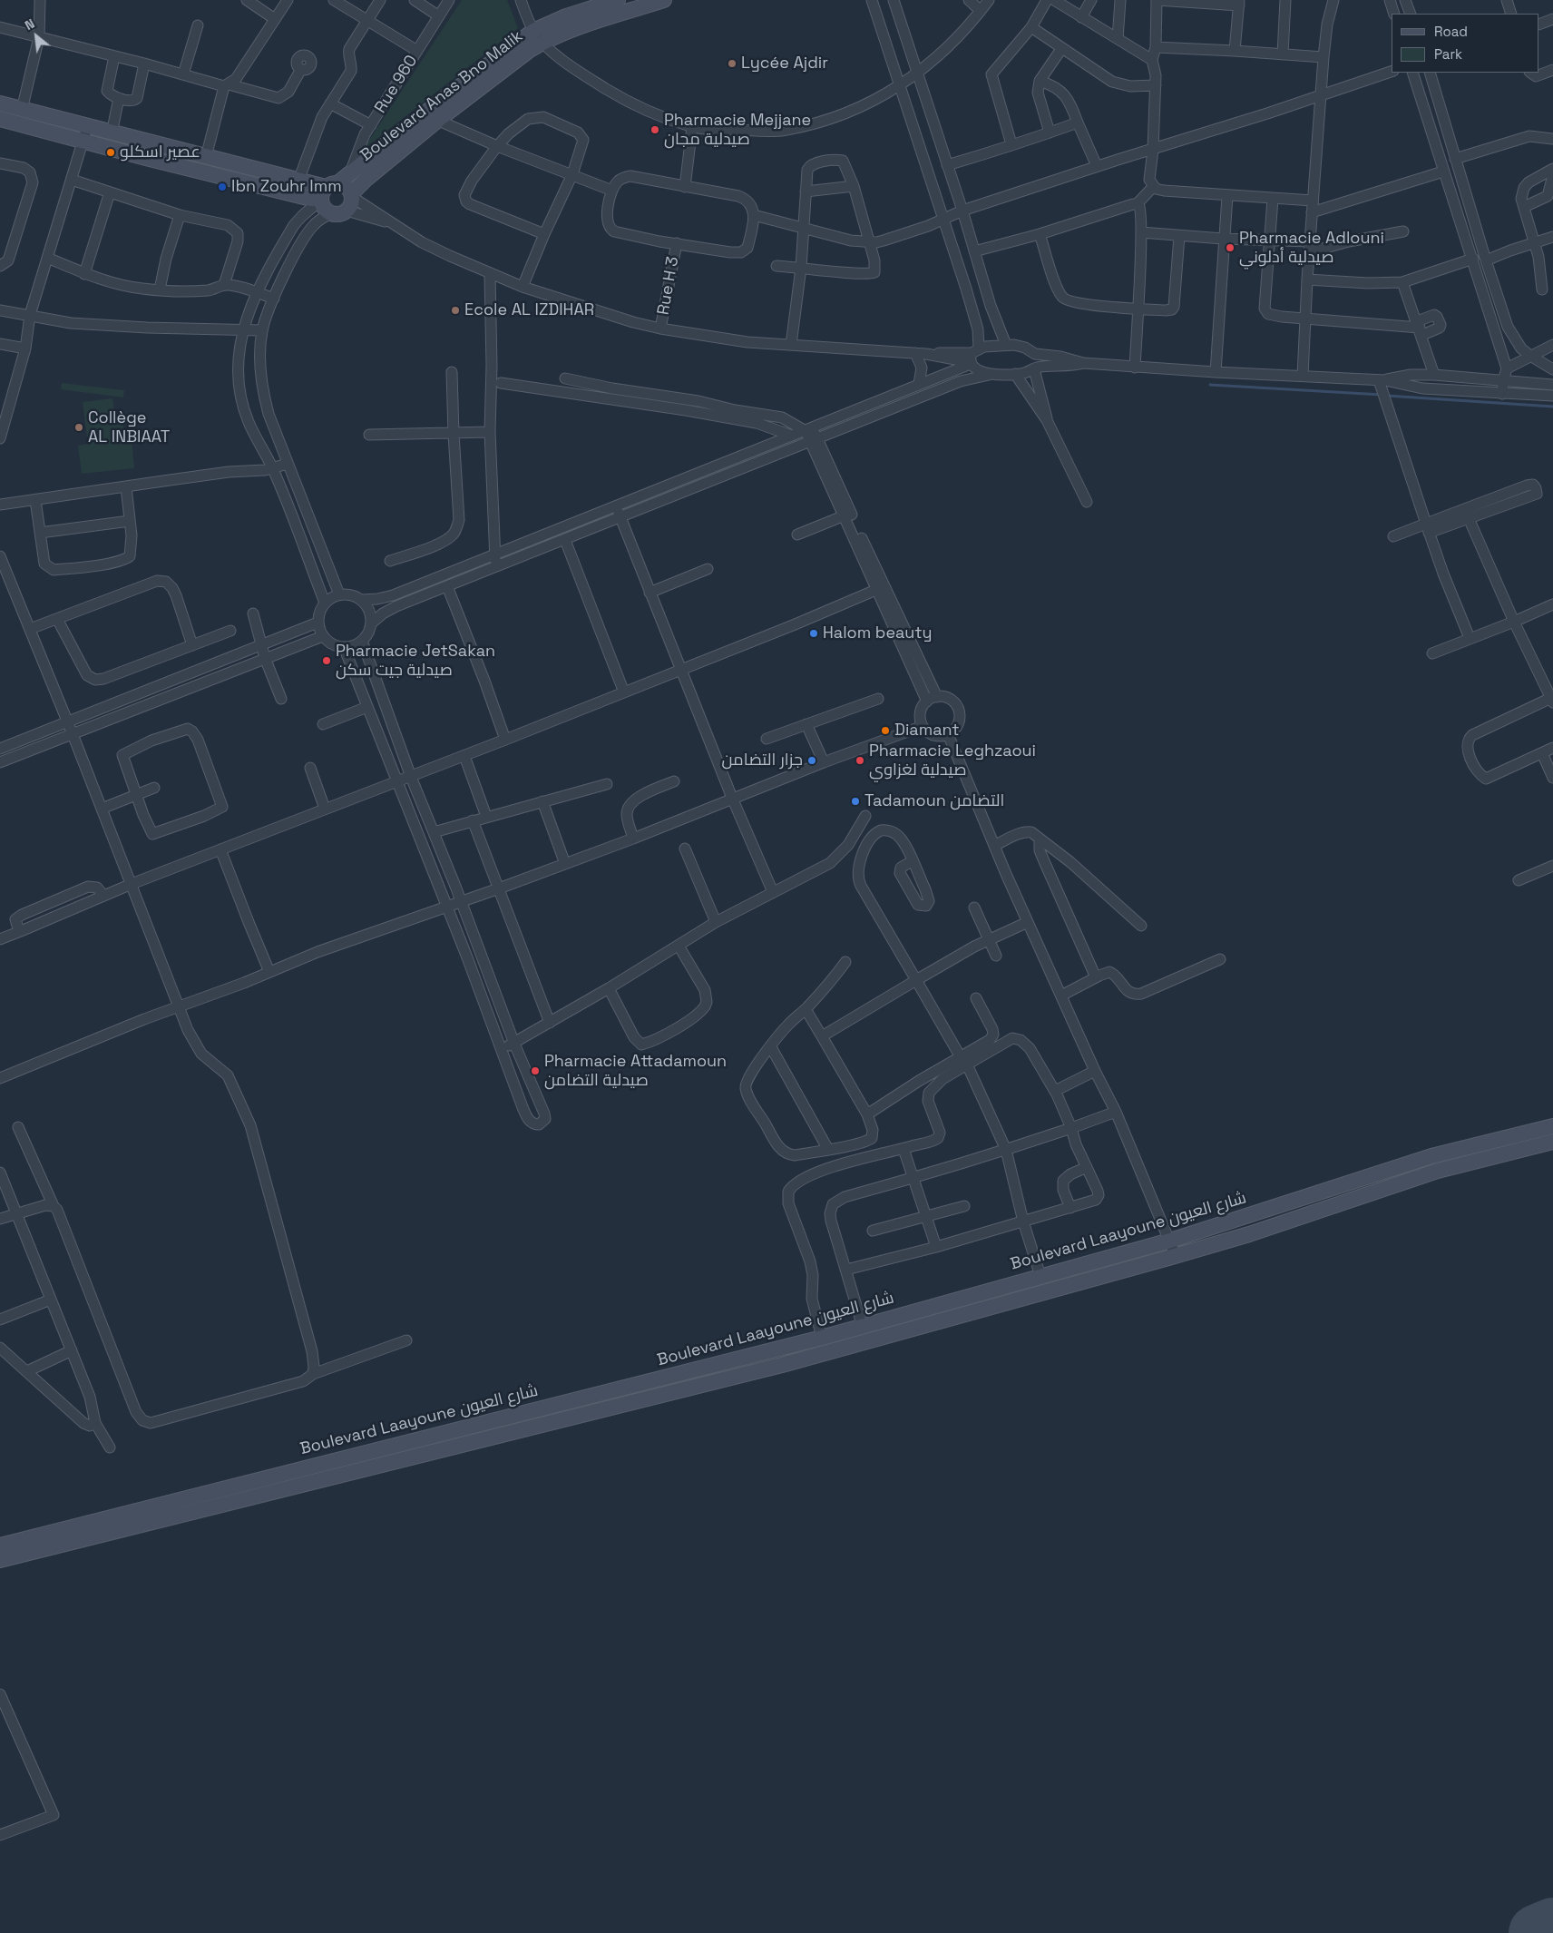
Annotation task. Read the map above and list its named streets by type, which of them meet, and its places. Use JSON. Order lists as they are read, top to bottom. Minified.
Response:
{"streets":{"street":["Rue 960","Boulevard Anas Bno Malik","Rue H 3","Boulevard Laayoune شارع العيون"]},"crossings":[["Rue 960","Boulevard Anas Bno Malik"]],"places":["Lycée Ajdir","Pharmacie Mejjane صيدلية مجان","عصير اسكلو","Ibn Zouhr Imm","Pharmacie Adlouni صيدلية أدلوني","Ecole AL IZDIHAR","Collège AL INBIAAT","Halom beauty","Pharmacie JetSakan صيدلية جيت سكن","Diamant","جزار التضامن","Pharmacie Leghzaoui صيدلية لغزاوي","Tadamoun التضامن","Pharmacie Attadamoun صيدلية التضامن"],"legend":["Road","Park"],"north":"top left"}
